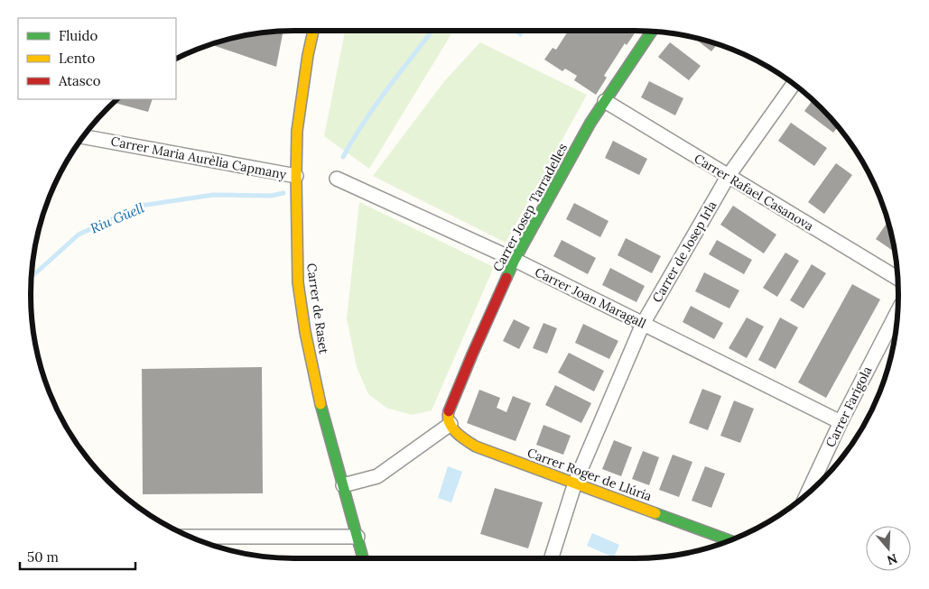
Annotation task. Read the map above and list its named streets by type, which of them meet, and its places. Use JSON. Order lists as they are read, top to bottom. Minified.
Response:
{"streets":{"street":["Carrer Maria Aurèlia Capmany","Carrer Rafael Casanova","Carrer Josep Tarradelles","Carrer de Josep Irla","Carrer Joan Maragall","Carrer de Raset","Carrer Farigola","Carrer Roger de Llúria"]},"crossings":[["Carrer Maria Aurèlia Capmany","Carrer de Raset"],["Carrer Rafael Casanova","Carrer Josep Tarradelles"],["Carrer Rafael Casanova","Carrer de Josep Irla"],["Carrer Josep Tarradelles","Carrer Joan Maragall"],["Carrer Josep Tarradelles","Carrer Roger de Llúria"],["Carrer de Josep Irla","Carrer Joan Maragall"],["Carrer de Josep Irla","Carrer Roger de Llúria"],["Carrer Joan Maragall","Carrer Farigola"]],"water":["Riu Güell"],"legend":["Fluido","Lento","Atasco"],"scale_bar":"50 m","north":"bottom"}
